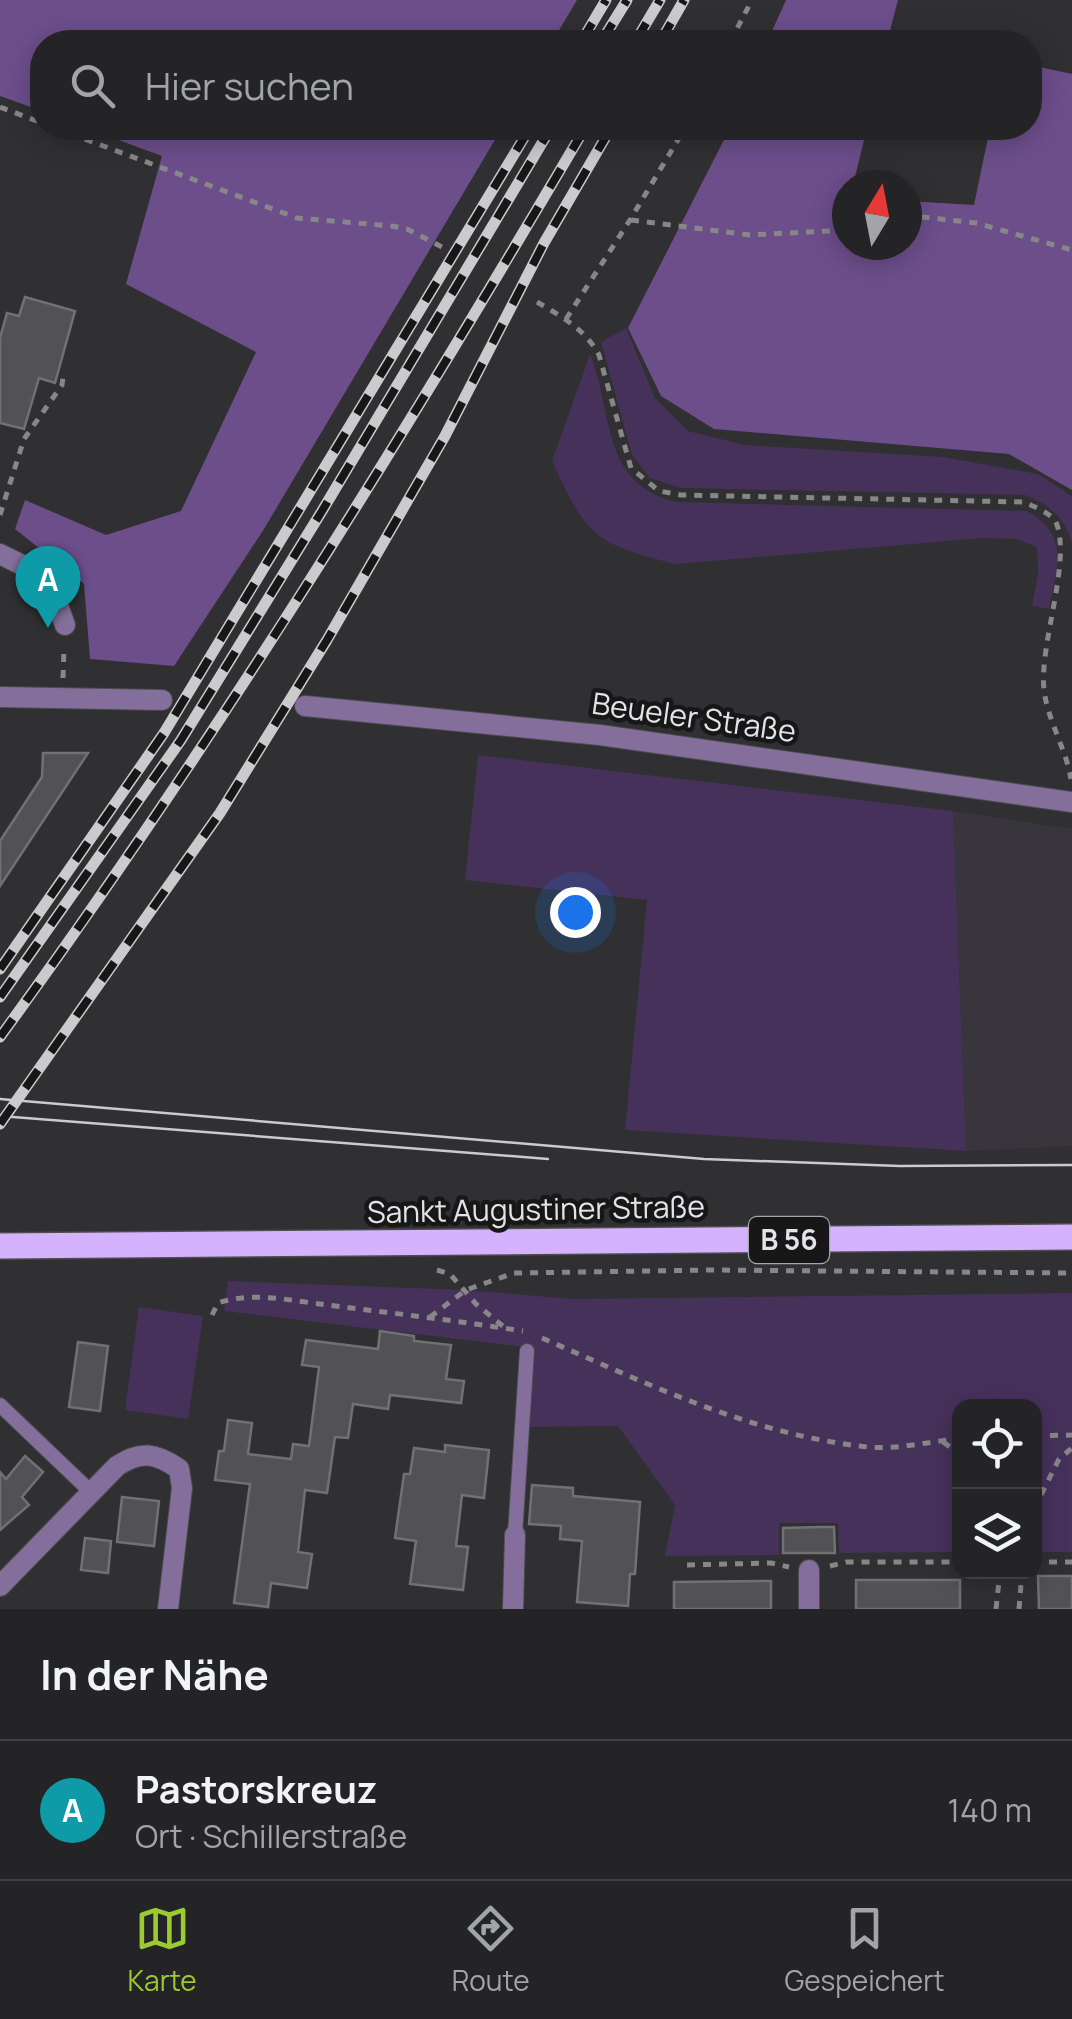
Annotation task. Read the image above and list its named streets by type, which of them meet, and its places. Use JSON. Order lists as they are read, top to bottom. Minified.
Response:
{"streets":{"main road":["Sankt Augustiner Straße","B 56"],"street":["Beueler Straße"]},"north":"top","page":{"search":"Hier suchen","pins":"A","heading":"In der Nähe","list":[{"mark":"A","name":"Pastorskreuz","note":"Ort · Schillerstraße","value":"140 m"}],"nav":["Karte","Route","Gespeichert"]}}
